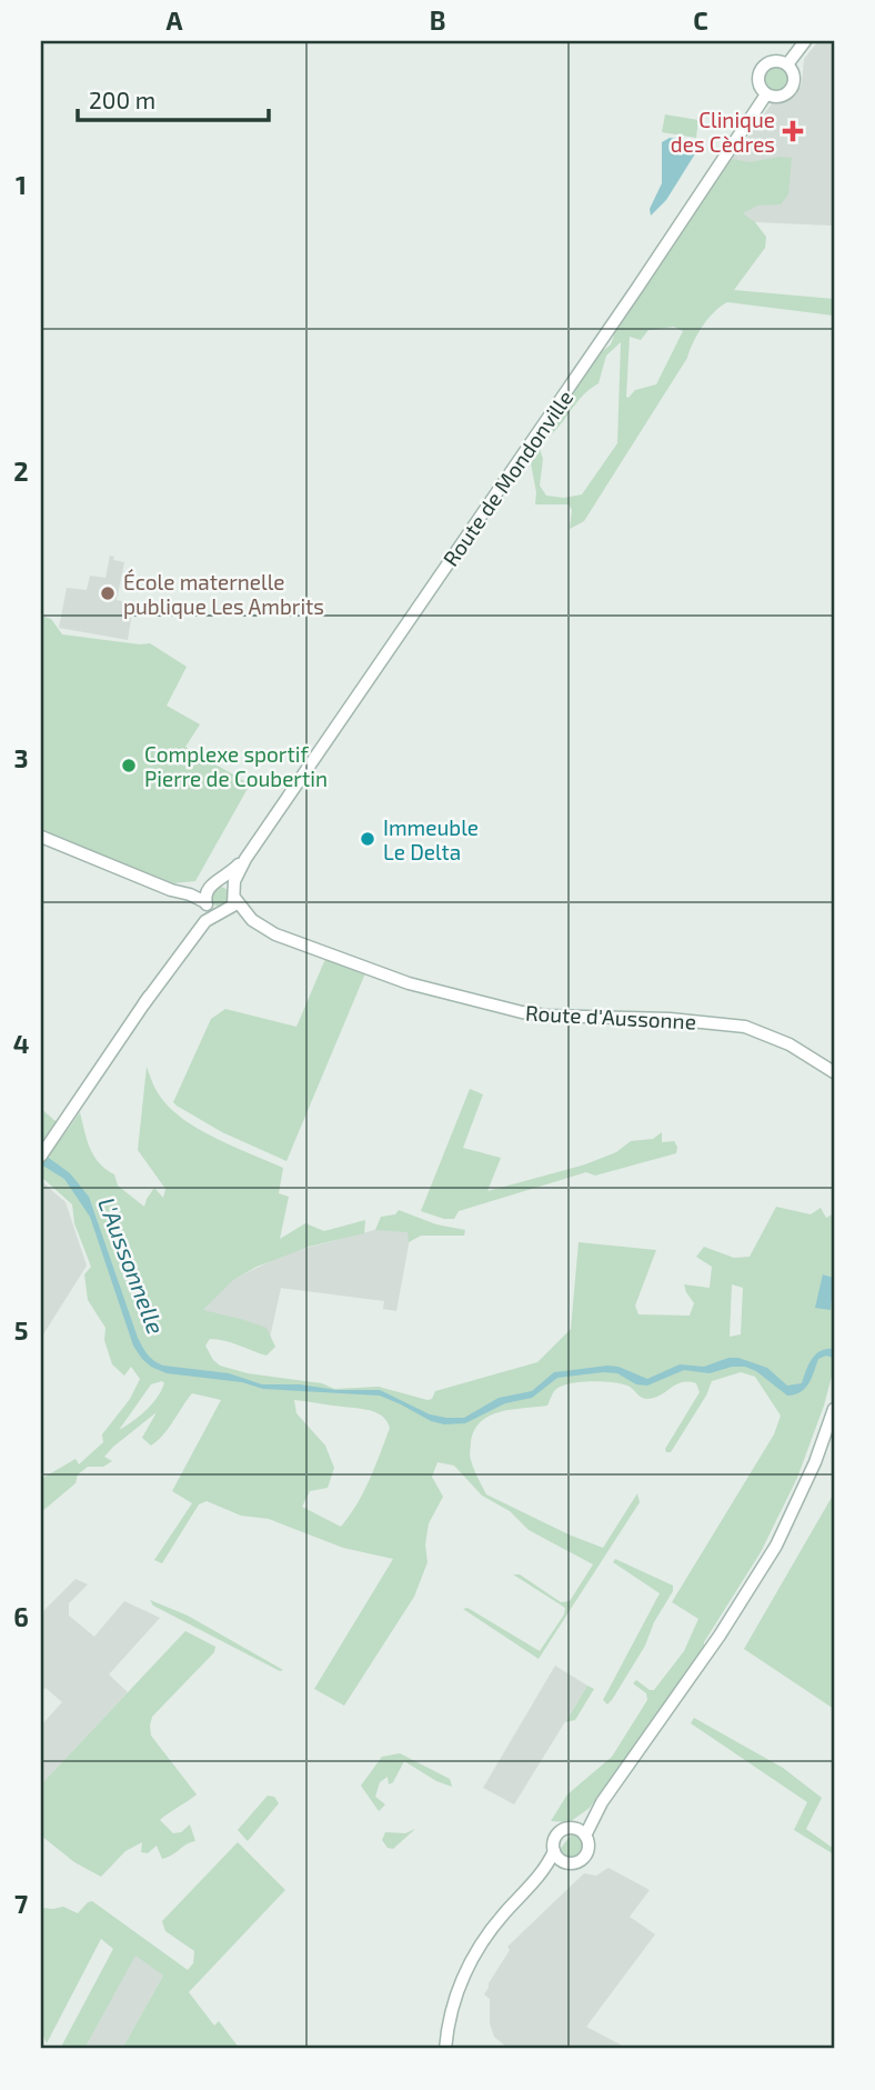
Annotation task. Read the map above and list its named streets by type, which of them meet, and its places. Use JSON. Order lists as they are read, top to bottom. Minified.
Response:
{"streets":{"main road":["Route de Mondonville","Route d'Aussonne"]},"crossings":[["Route de Mondonville","Route d'Aussonne"]],"water":["L'Aussonnelle"],"places":{"health":["Clinique des Cèdres"],"other":["École maternelle publique Les Ambrits","Complexe sportif Pierre de Coubertin","Immeuble Le Delta"]},"scale_bar":"200 m","grid":{"columns":["A","B","C"],"rows":["1","2","3","4","5","6","7"]}}
